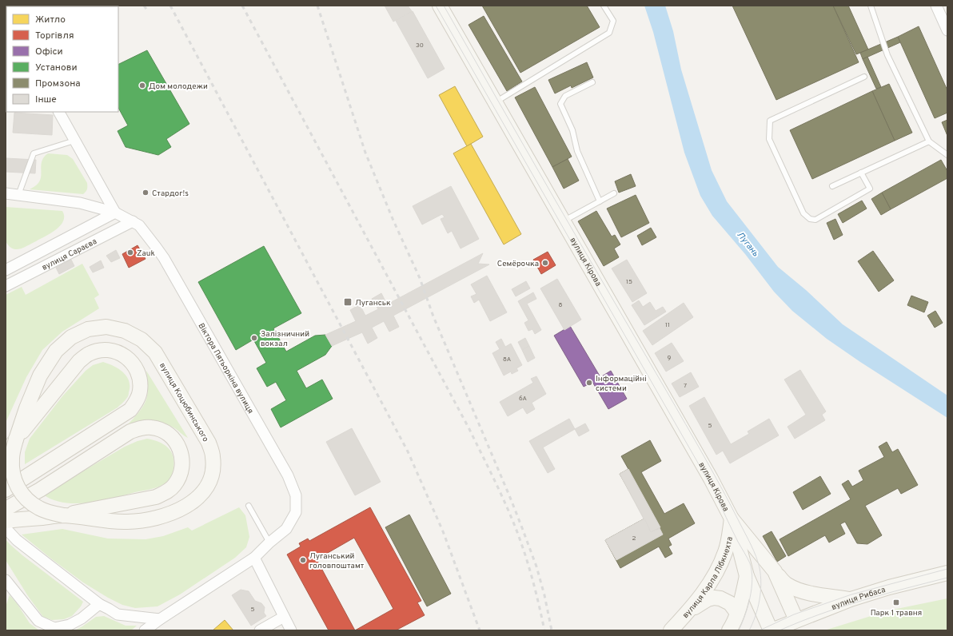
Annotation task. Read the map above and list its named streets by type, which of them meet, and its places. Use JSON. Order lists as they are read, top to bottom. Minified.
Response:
{"streets":{"street":["вулиця Сараєва","вулиця Кірова","Віктора Пятьоркіна вулиця","вулиця Коцюбинського","вулиця Карла Лібкнехта","вулиця Рибаса"]},"crossings":[["вулиця Сараєва","Віктора Пятьоркіна вулиця"],["вулиця Кірова","вулиця Карла Лібкнехта"],["вулиця Кірова","вулиця Рибаса"]],"water":["Лугань"],"places":{"other":["Дом молодежи","Стардог!s","Zauk","Семёрочка","Залізничний вокзал","Інформаційні системи","Луганський головпоштамт"],"transit":["Луганськ","Парк 1 травня"]},"house_numbers":["30","15","8","11","9","8А","7","6А","5","2","5"],"legend":["Житло","Торгівля","Офіси","Установи","Промзона","Інше"]}
